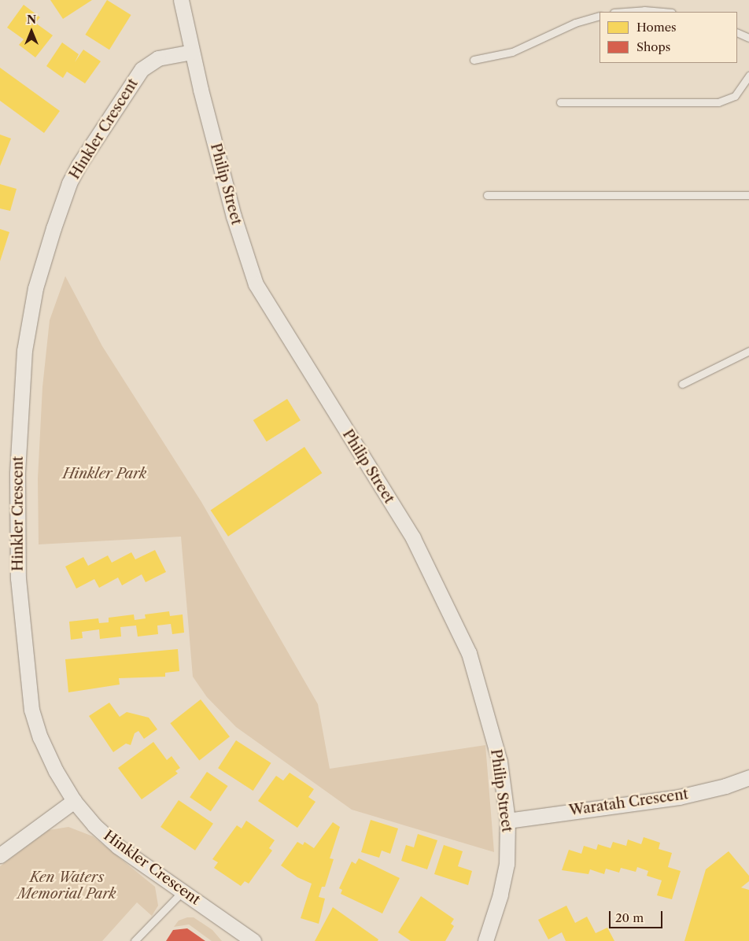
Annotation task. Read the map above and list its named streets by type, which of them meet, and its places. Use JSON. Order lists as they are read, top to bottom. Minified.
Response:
{"streets":{"street":["Hinkler Crescent","Philip Street","Waratah Crescent"]},"crossings":[["Hinkler Crescent","Philip Street"],["Philip Street","Waratah Crescent"]],"parks":["Hinkler Park","Ken Waters Memorial Park"],"legend":["Homes","Shops"],"scale_bar":"20 m","north":"top"}
